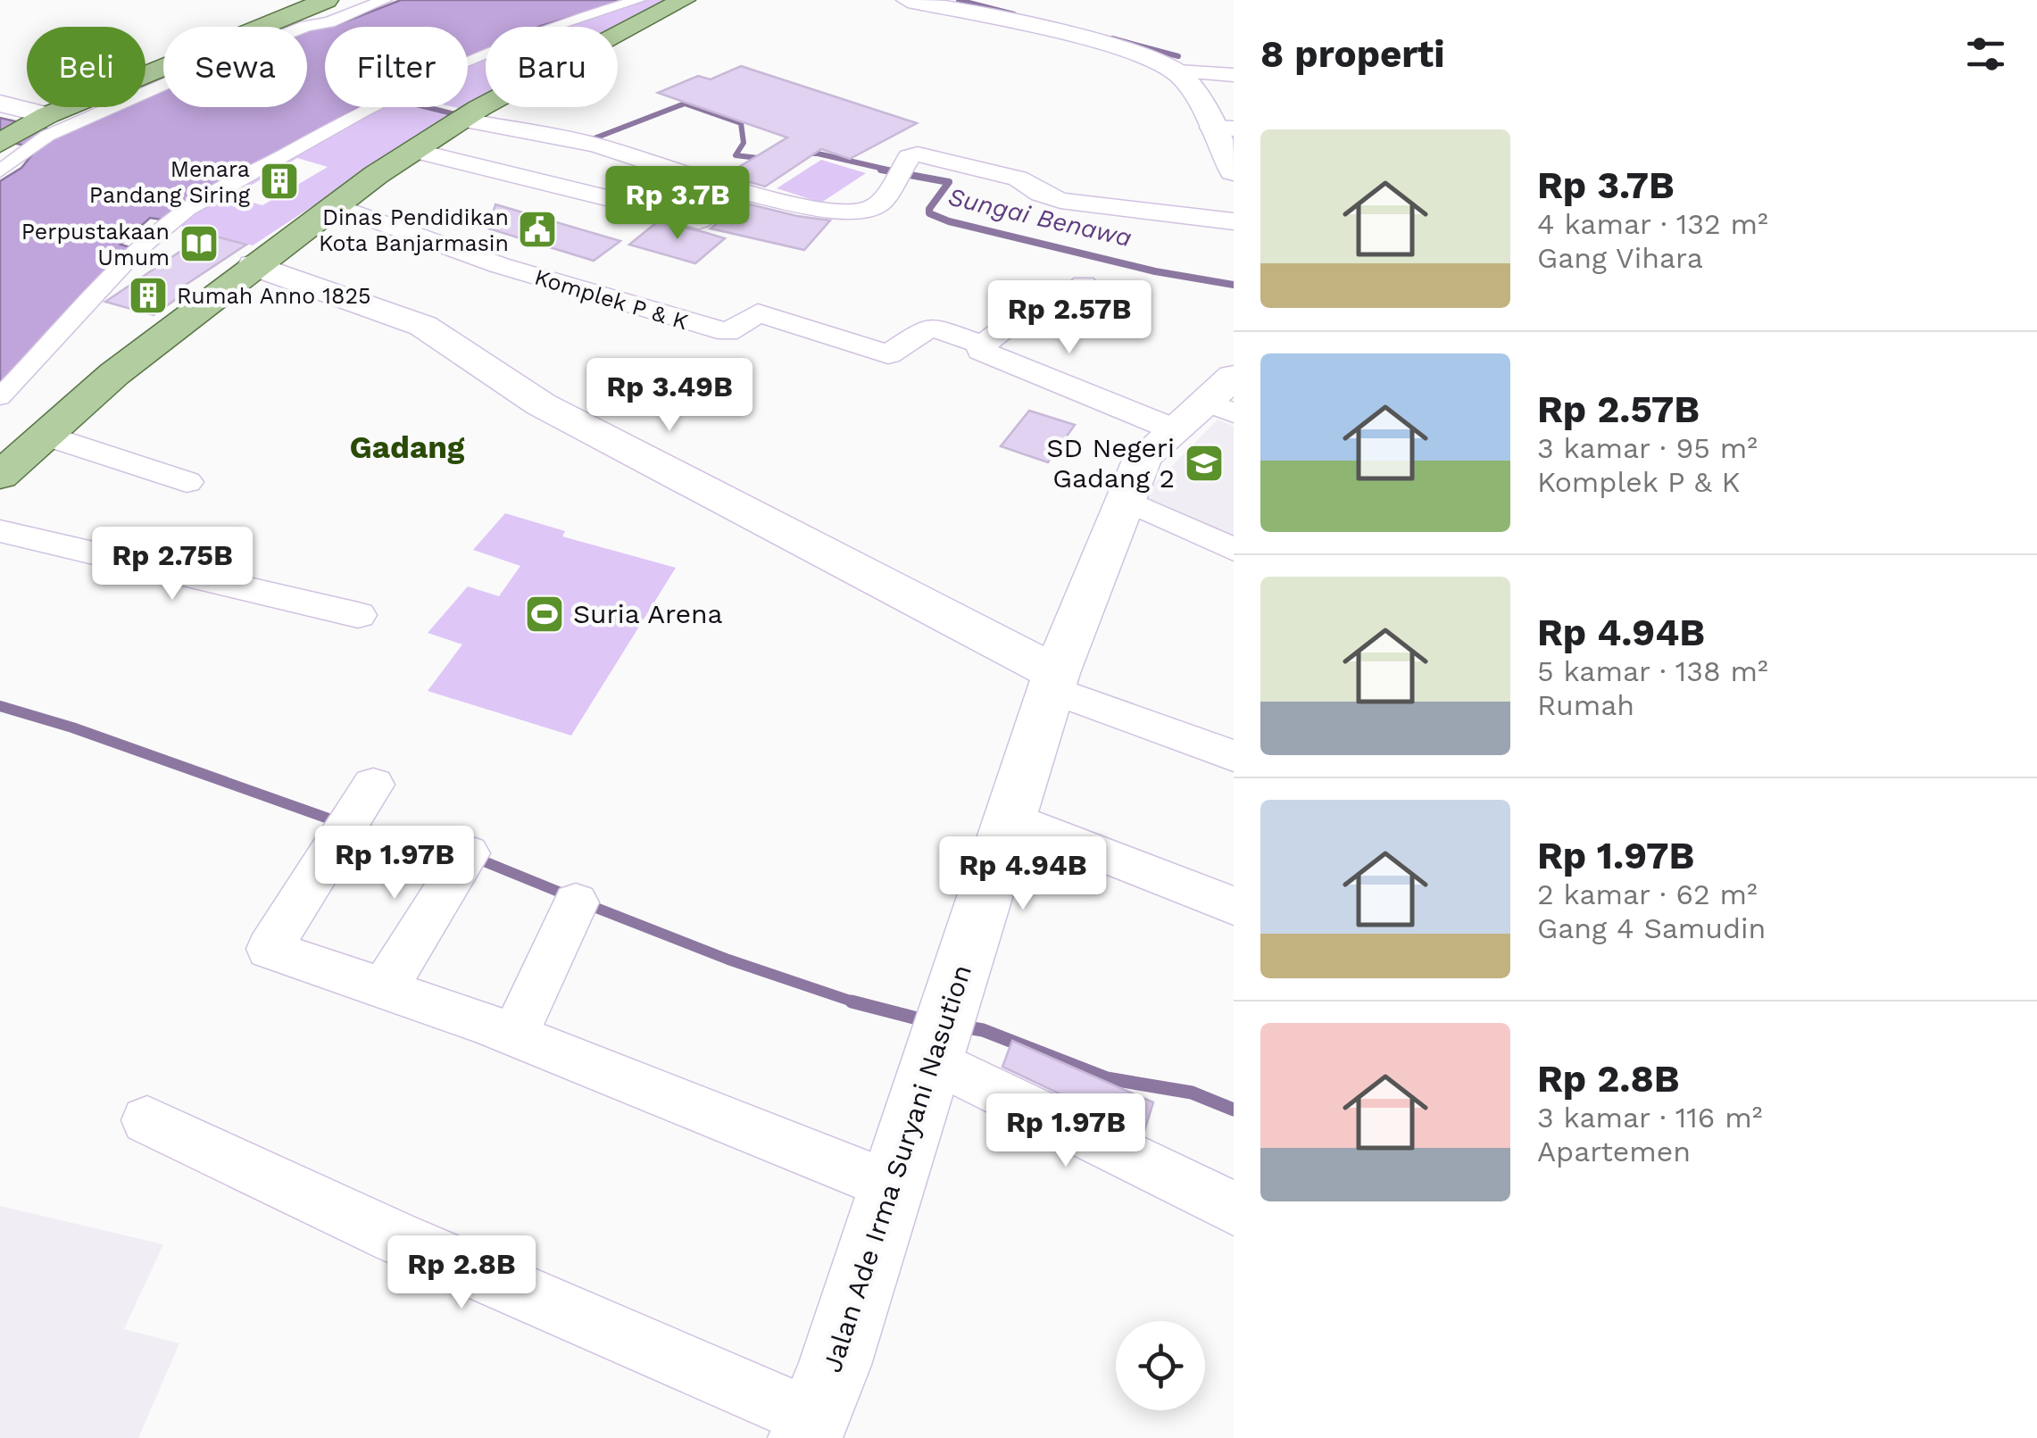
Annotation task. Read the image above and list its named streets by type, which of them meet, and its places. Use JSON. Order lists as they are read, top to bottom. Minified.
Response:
{"streets":{"street":["Komplek P & K","Jalan Ade Irma Suryani Nasution"]},"districts":["Gadang"],"water":["Sungai Benawa"],"places":{"building":["Menara Pandang Siring","Rumah Anno 1825"],"public building":["Dinas Pendidikan Kota Banjarmasin"],"library":["Perpustakaan Umum"],"school or university":["SD Negeri Gadang 2"],"sports":["Suria Arena"]},"page":{"heading":"8 properti","chip":["Beli","Sewa","Filter","Baru"],"list":[{"name":"Rp 3.7B","note":"4 kamar · 132 m² · Gang Vihara"},{"name":"Rp 2.57B","note":"3 kamar · 95 m² · Komplek P & K"},{"name":"Rp 4.94B","note":"5 kamar · 138 m² · Rumah"},{"name":"Rp 1.97B","note":"2 kamar · 62 m² · Gang 4 Samudin"},{"name":"Rp 2.8B","note":"3 kamar · 116 m² · Apartemen"}],"price":["Rp 3.7B","Rp 2.57B","Rp 3.49B","Rp 2.75B","Rp 1.97B","Rp 4.94B","Rp 1.97B","Rp 2.8B"]}}
